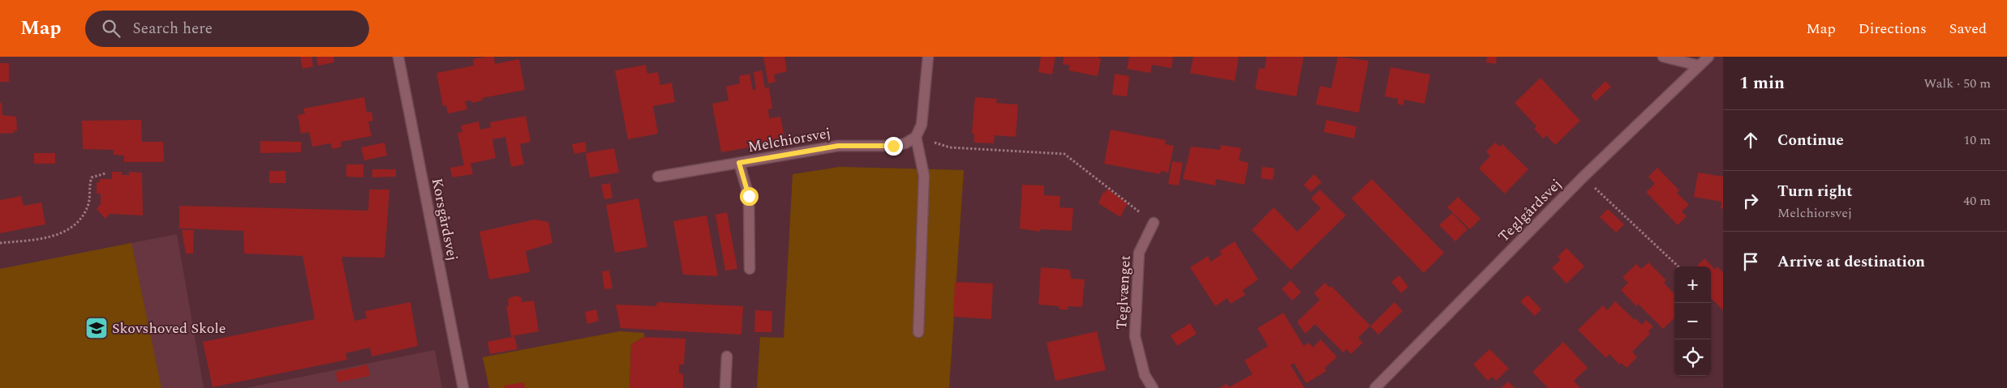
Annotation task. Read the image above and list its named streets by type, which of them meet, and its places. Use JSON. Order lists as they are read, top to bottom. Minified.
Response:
{"streets":{"street":["Melchiorsvej","Teglgårdsvej","Korsgårdsvej","Teglvænget"]},"places":{"school or university":["Skovshoved Skole"]},"page":{"header":"Map","search":"Search here","nav":["Map","Directions","Saved"],"heading":["1 min","Walk · 50 m"],"list":[["Continue","10 m"],["Turn right","Melchiorsvej","40 m"],"Arrive at destination"],"map_buttons":["+","−"]}}
